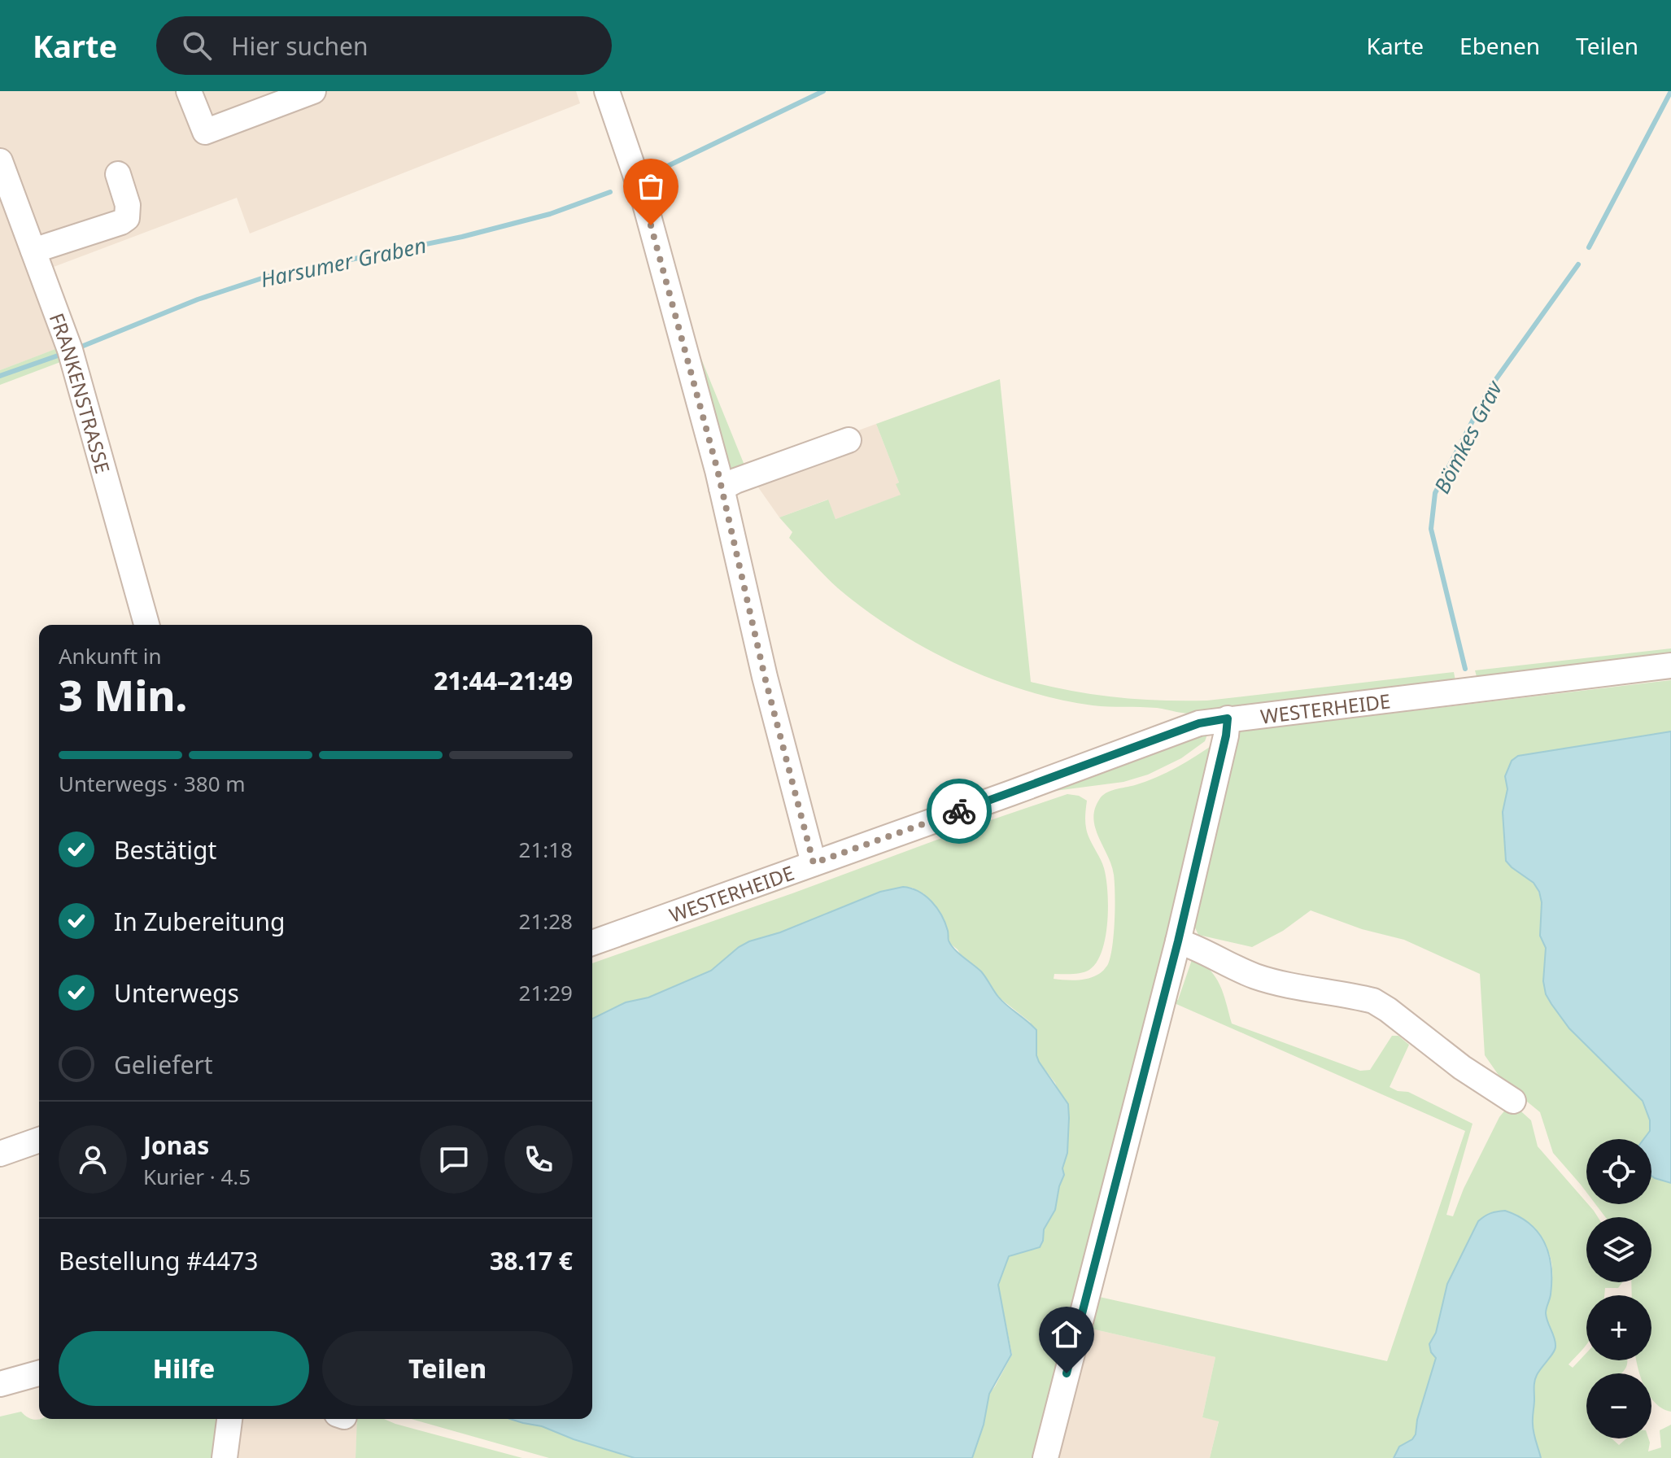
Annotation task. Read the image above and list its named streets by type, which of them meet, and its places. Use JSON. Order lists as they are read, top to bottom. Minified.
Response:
{"streets":{"street":["FRANKENSTRASSE","WESTERHEIDE"]},"water":["Harsumer Graben","Bömkes Grav"],"page":{"header":"Karte","search":"Hier suchen","nav":["Karte","Ebenen","Teilen"],"heading":["3 Min.","Ankunft in","21:44–21:49"],"panel":["Jonas","Kurier · 4.5","Bestellung #4473","38.17 €"],"bar":"Unterwegs · 380 m","list":[["Bestätigt","21:18"],["In Zubereitung","21:28"],["Unterwegs","21:29"],"Geliefert"],"map_buttons":["+","−"],"buttons":["Hilfe","Teilen"]}}
